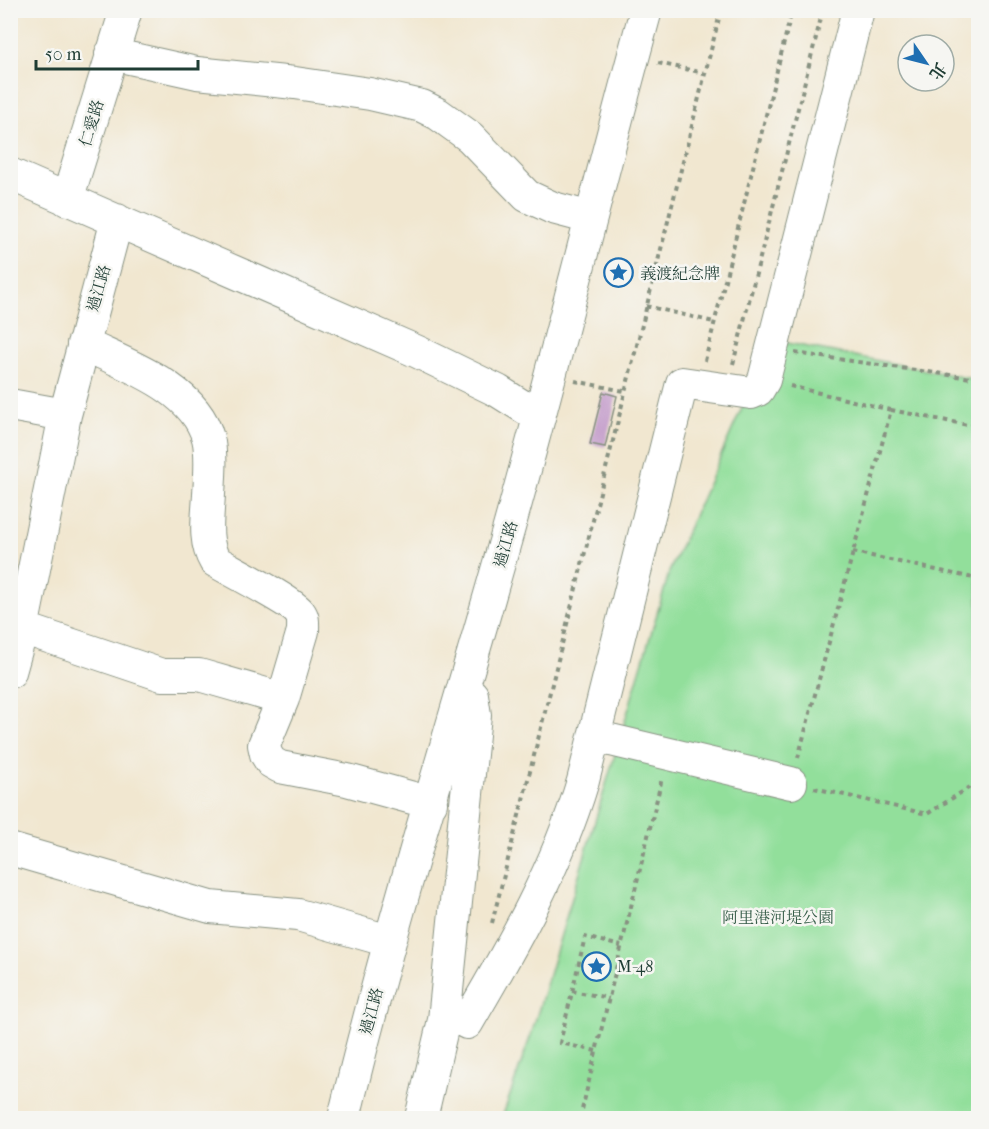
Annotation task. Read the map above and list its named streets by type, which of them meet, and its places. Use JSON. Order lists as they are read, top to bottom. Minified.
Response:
{"streets":{"street":["仁愛路","過江路"]},"parks":["阿里港河堤公園"],"places":{"place":["義渡紀念牌","M-48"]},"scale_bar":"50 m","north":"bottom right"}
